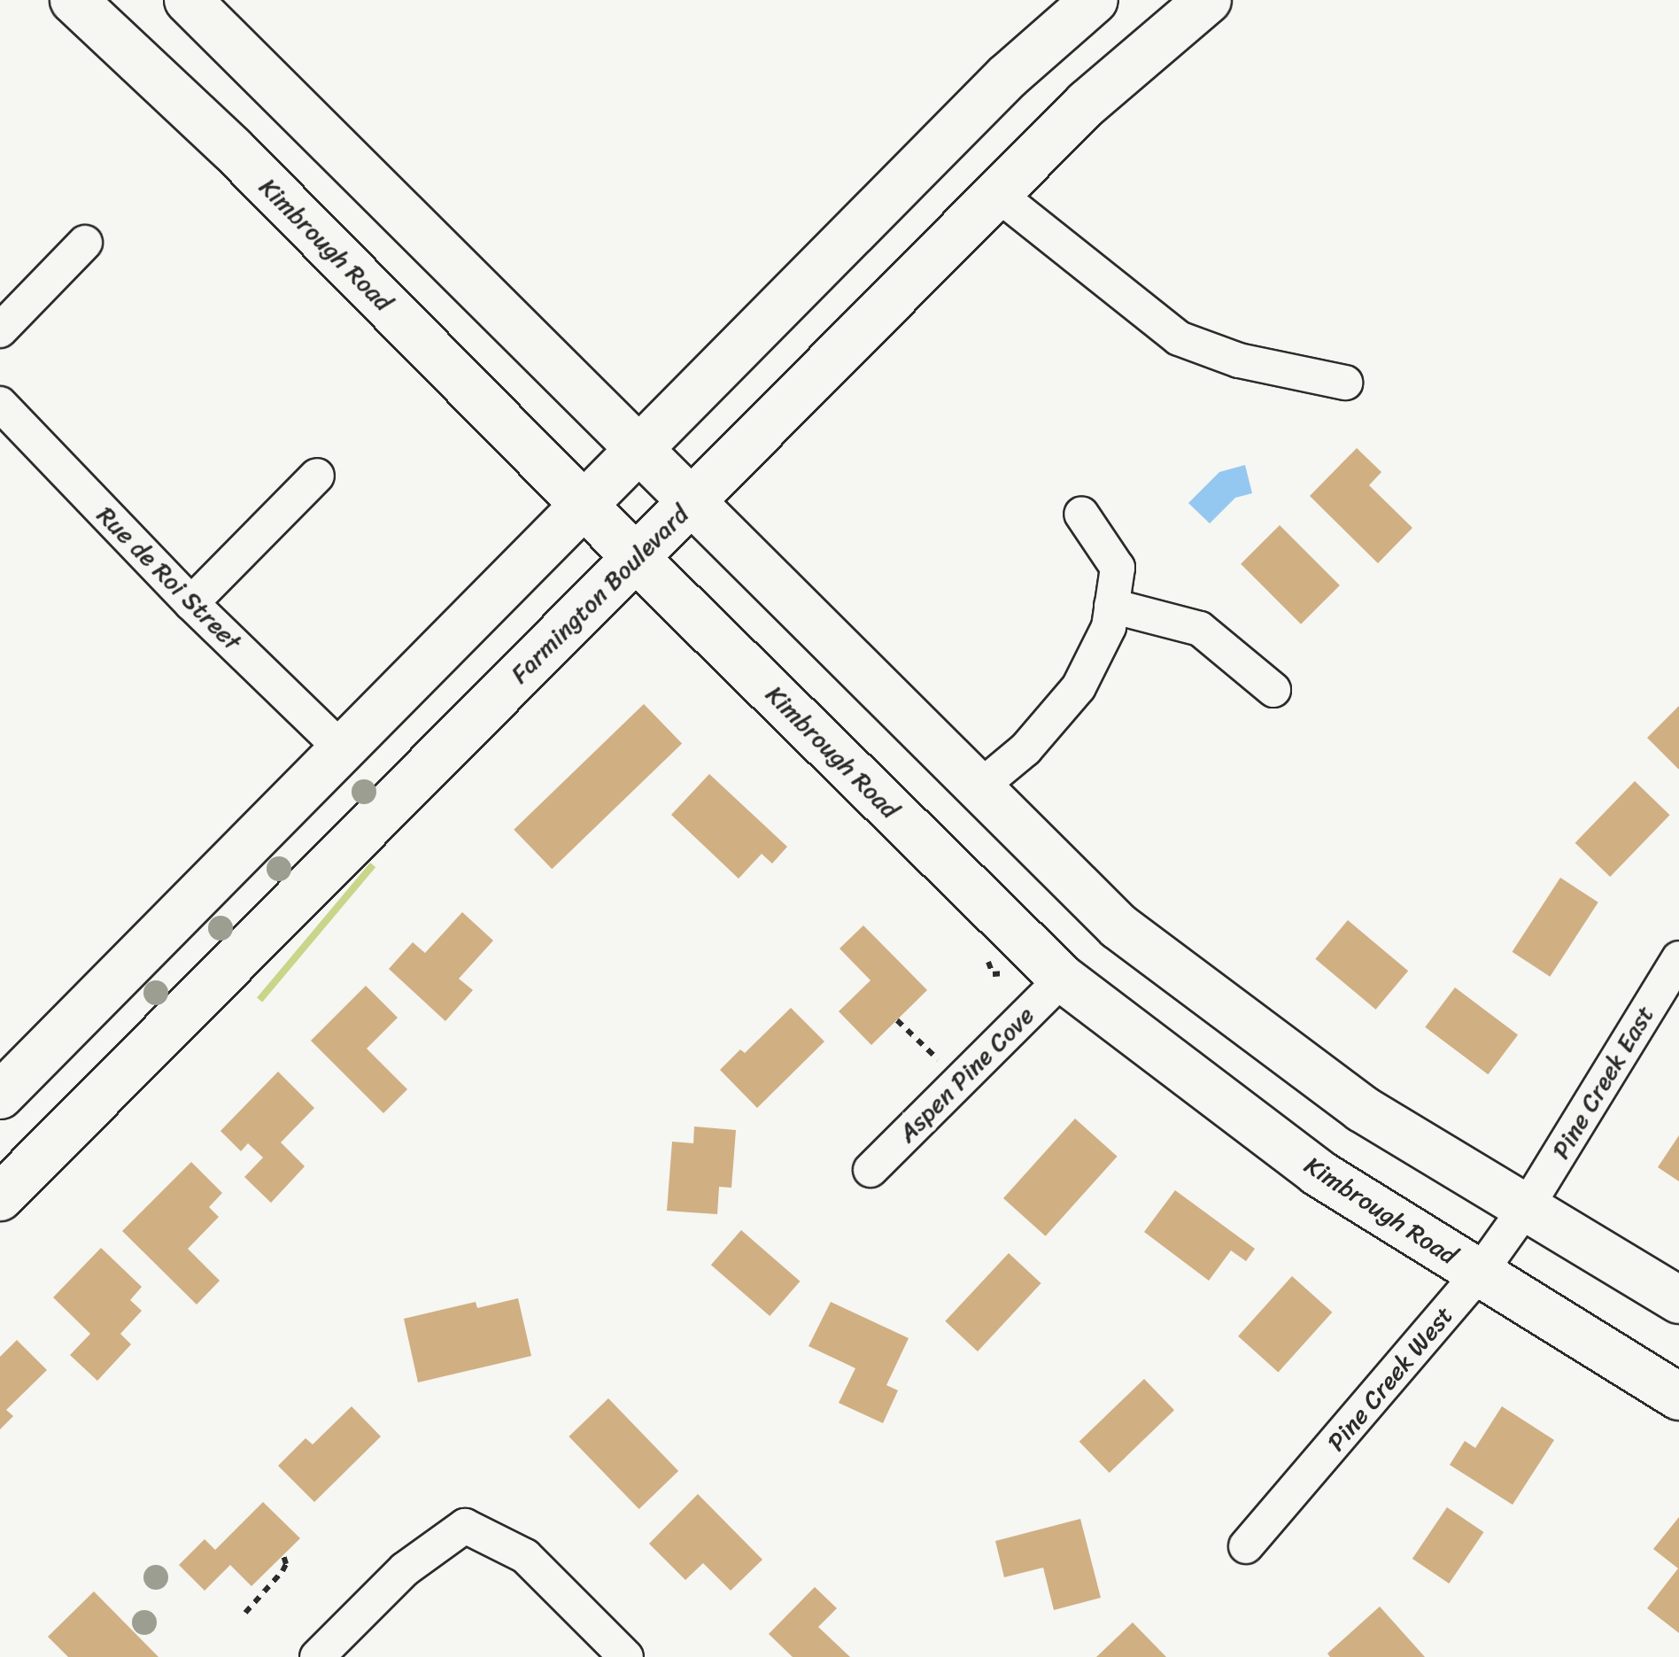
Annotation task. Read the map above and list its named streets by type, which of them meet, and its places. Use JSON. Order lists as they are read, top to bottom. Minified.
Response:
{"streets":{"street":["Kimbrough Road","Rue de Roi Street","Farmington Boulevard","Aspen Pine Cove","Pine Creek East","Pine Creek West"]},"crossings":[["Kimbrough Road","Farmington Boulevard"],["Kimbrough Road","Aspen Pine Cove"],["Kimbrough Road","Pine Creek West"],["Pine Creek East","Pine Creek West"]]}
